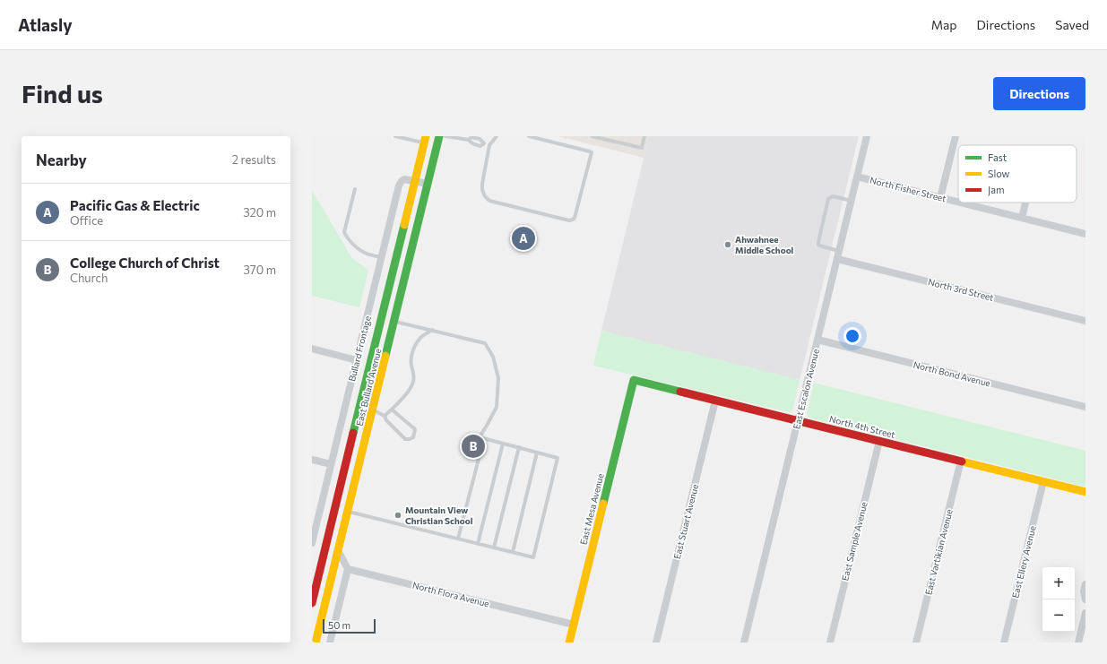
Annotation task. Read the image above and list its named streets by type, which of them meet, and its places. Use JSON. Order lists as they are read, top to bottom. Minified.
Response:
{"streets":{"main road":["East Bullard Avenue","North 4th Street","East Mesa Avenue"],"street":["North Fisher Street","North 3rd Street","Bullard Frontage","North Bond Avenue","East Escalon Avenue","East Stuart Avenue","East Sample Avenue","East Vartikian Avenue","East Ellery Avenue","North Flora Avenue"]},"crossings":[["North Fisher Street","East Escalon Avenue"],["North 3rd Street","East Escalon Avenue"],["Bullard Frontage","East Bullard Avenue"],["North Bond Avenue","East Escalon Avenue"],["East Escalon Avenue","North 4th Street"],["North 4th Street","East Mesa Avenue"],["North 4th Street","East Stuart Avenue"],["North 4th Street","East Sample Avenue"],["North 4th Street","East Vartikian Avenue"],["North 4th Street","East Ellery Avenue"],["East Mesa Avenue","North Flora Avenue"]],"places":["Ahwahnee Middle School","Mountain View Christian School"],"legend":["Fast","Slow","Jam"],"scale_bar":"50 m","page":{"header":"Atlasly","nav":["Map","Directions","Saved"],"buttons":"Directions","title":"Find us","heading":["Nearby","2 results"],"list":[{"mark":"A","name":"Pacific Gas & Electric","note":"Office","value":"320 m"},{"mark":"B","name":"College Church of Christ","note":"Church","value":"370 m"}],"pins":["A","B"],"map_buttons":["+","−"],"scale":"50 m"}}
